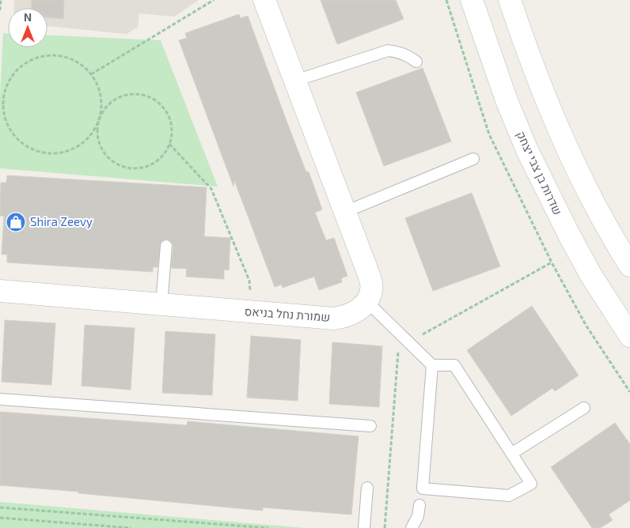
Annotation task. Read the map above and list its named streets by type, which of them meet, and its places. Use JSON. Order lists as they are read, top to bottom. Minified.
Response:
{"streets":{"street":["שדרות בן צבי יצחק","שמורת נחל בניאס"]},"places":{"shop":["Shira Zeevy"]},"north":"top"}
